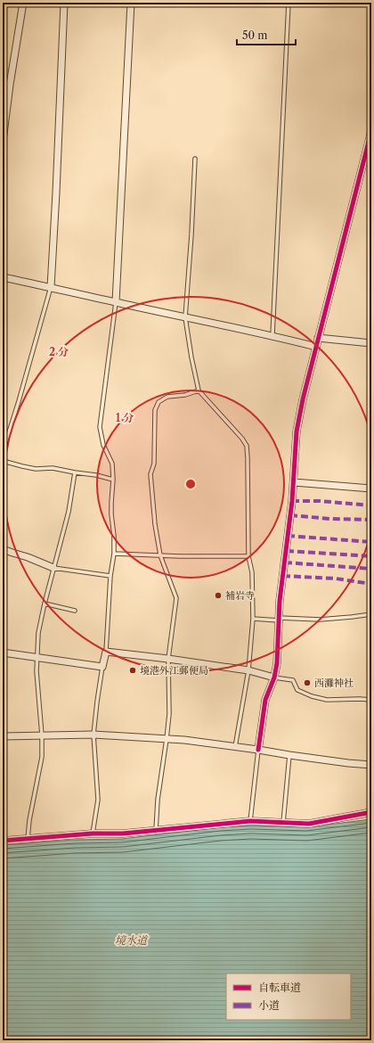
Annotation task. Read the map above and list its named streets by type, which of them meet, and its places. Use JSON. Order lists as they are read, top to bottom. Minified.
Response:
{"water":["境水道"],"places":["補岩寺","境港外江郵便局","西灘神社"],"legend":["自転車道","小道"],"scale_bar":"50 m","rings":["2 分","1 分"]}
